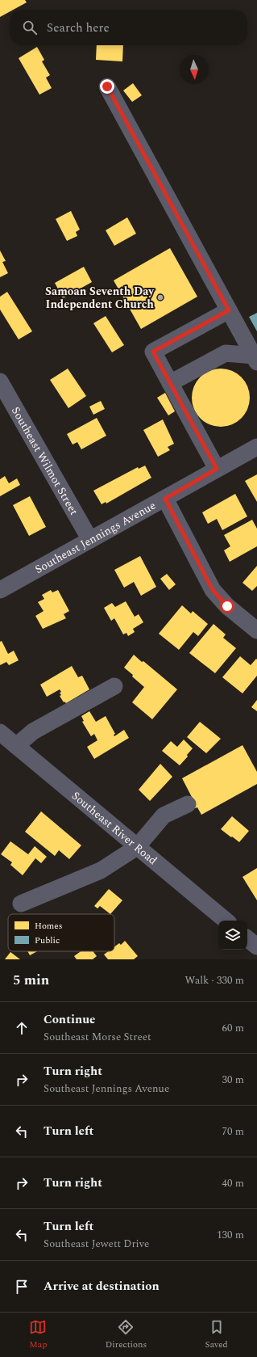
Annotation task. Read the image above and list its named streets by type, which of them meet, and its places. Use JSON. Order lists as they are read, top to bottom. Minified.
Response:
{"streets":{"street":["Southeast Wilmot Street","Southeast Jennings Avenue","Southeast River Road"]},"crossings":[["Southeast Wilmot Street","Southeast Jennings Avenue"]],"places":["Samoan Seventh Day Independent Church"],"legend":["Homes","Public"],"north":"bottom","page":{"search":"Search here","heading":["5 min","Walk · 330 m"],"list":[["Continue","Southeast Morse Street","60 m"],["Turn right","Southeast Jennings Avenue","30 m"],["Turn left","70 m"],["Turn right","40 m"],["Turn left","Southeast Jewett Drive","130 m"],"Arrive at destination"],"nav":["Map","Directions","Saved"]}}
